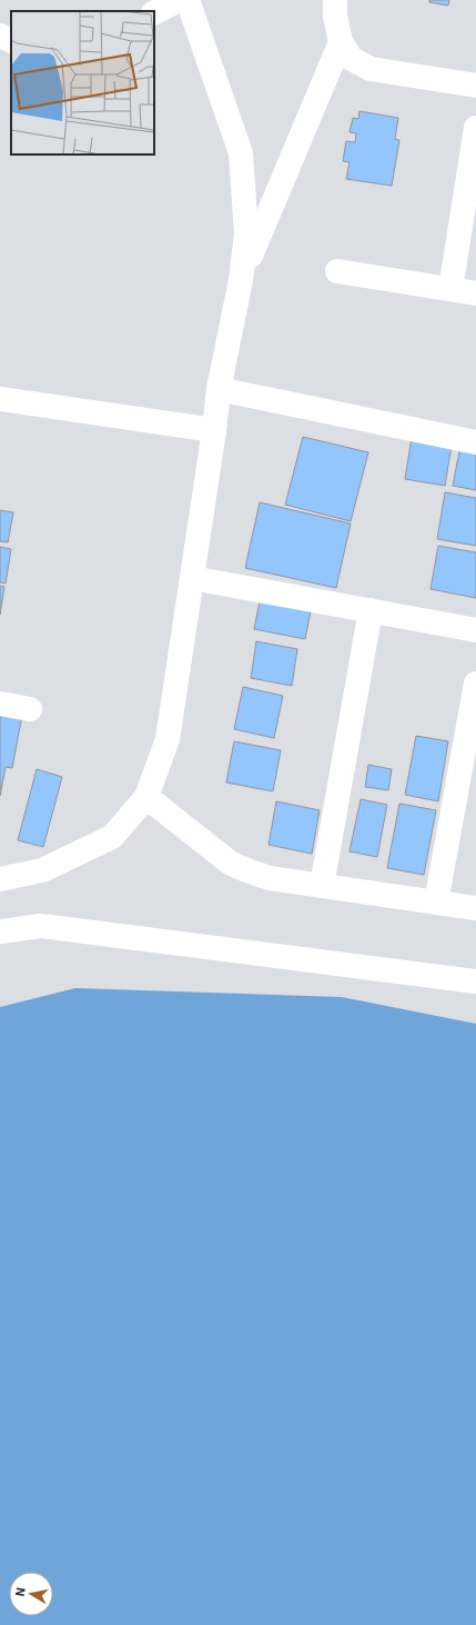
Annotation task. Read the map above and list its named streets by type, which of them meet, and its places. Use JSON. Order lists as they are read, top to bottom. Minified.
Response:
{"north":"left"}
